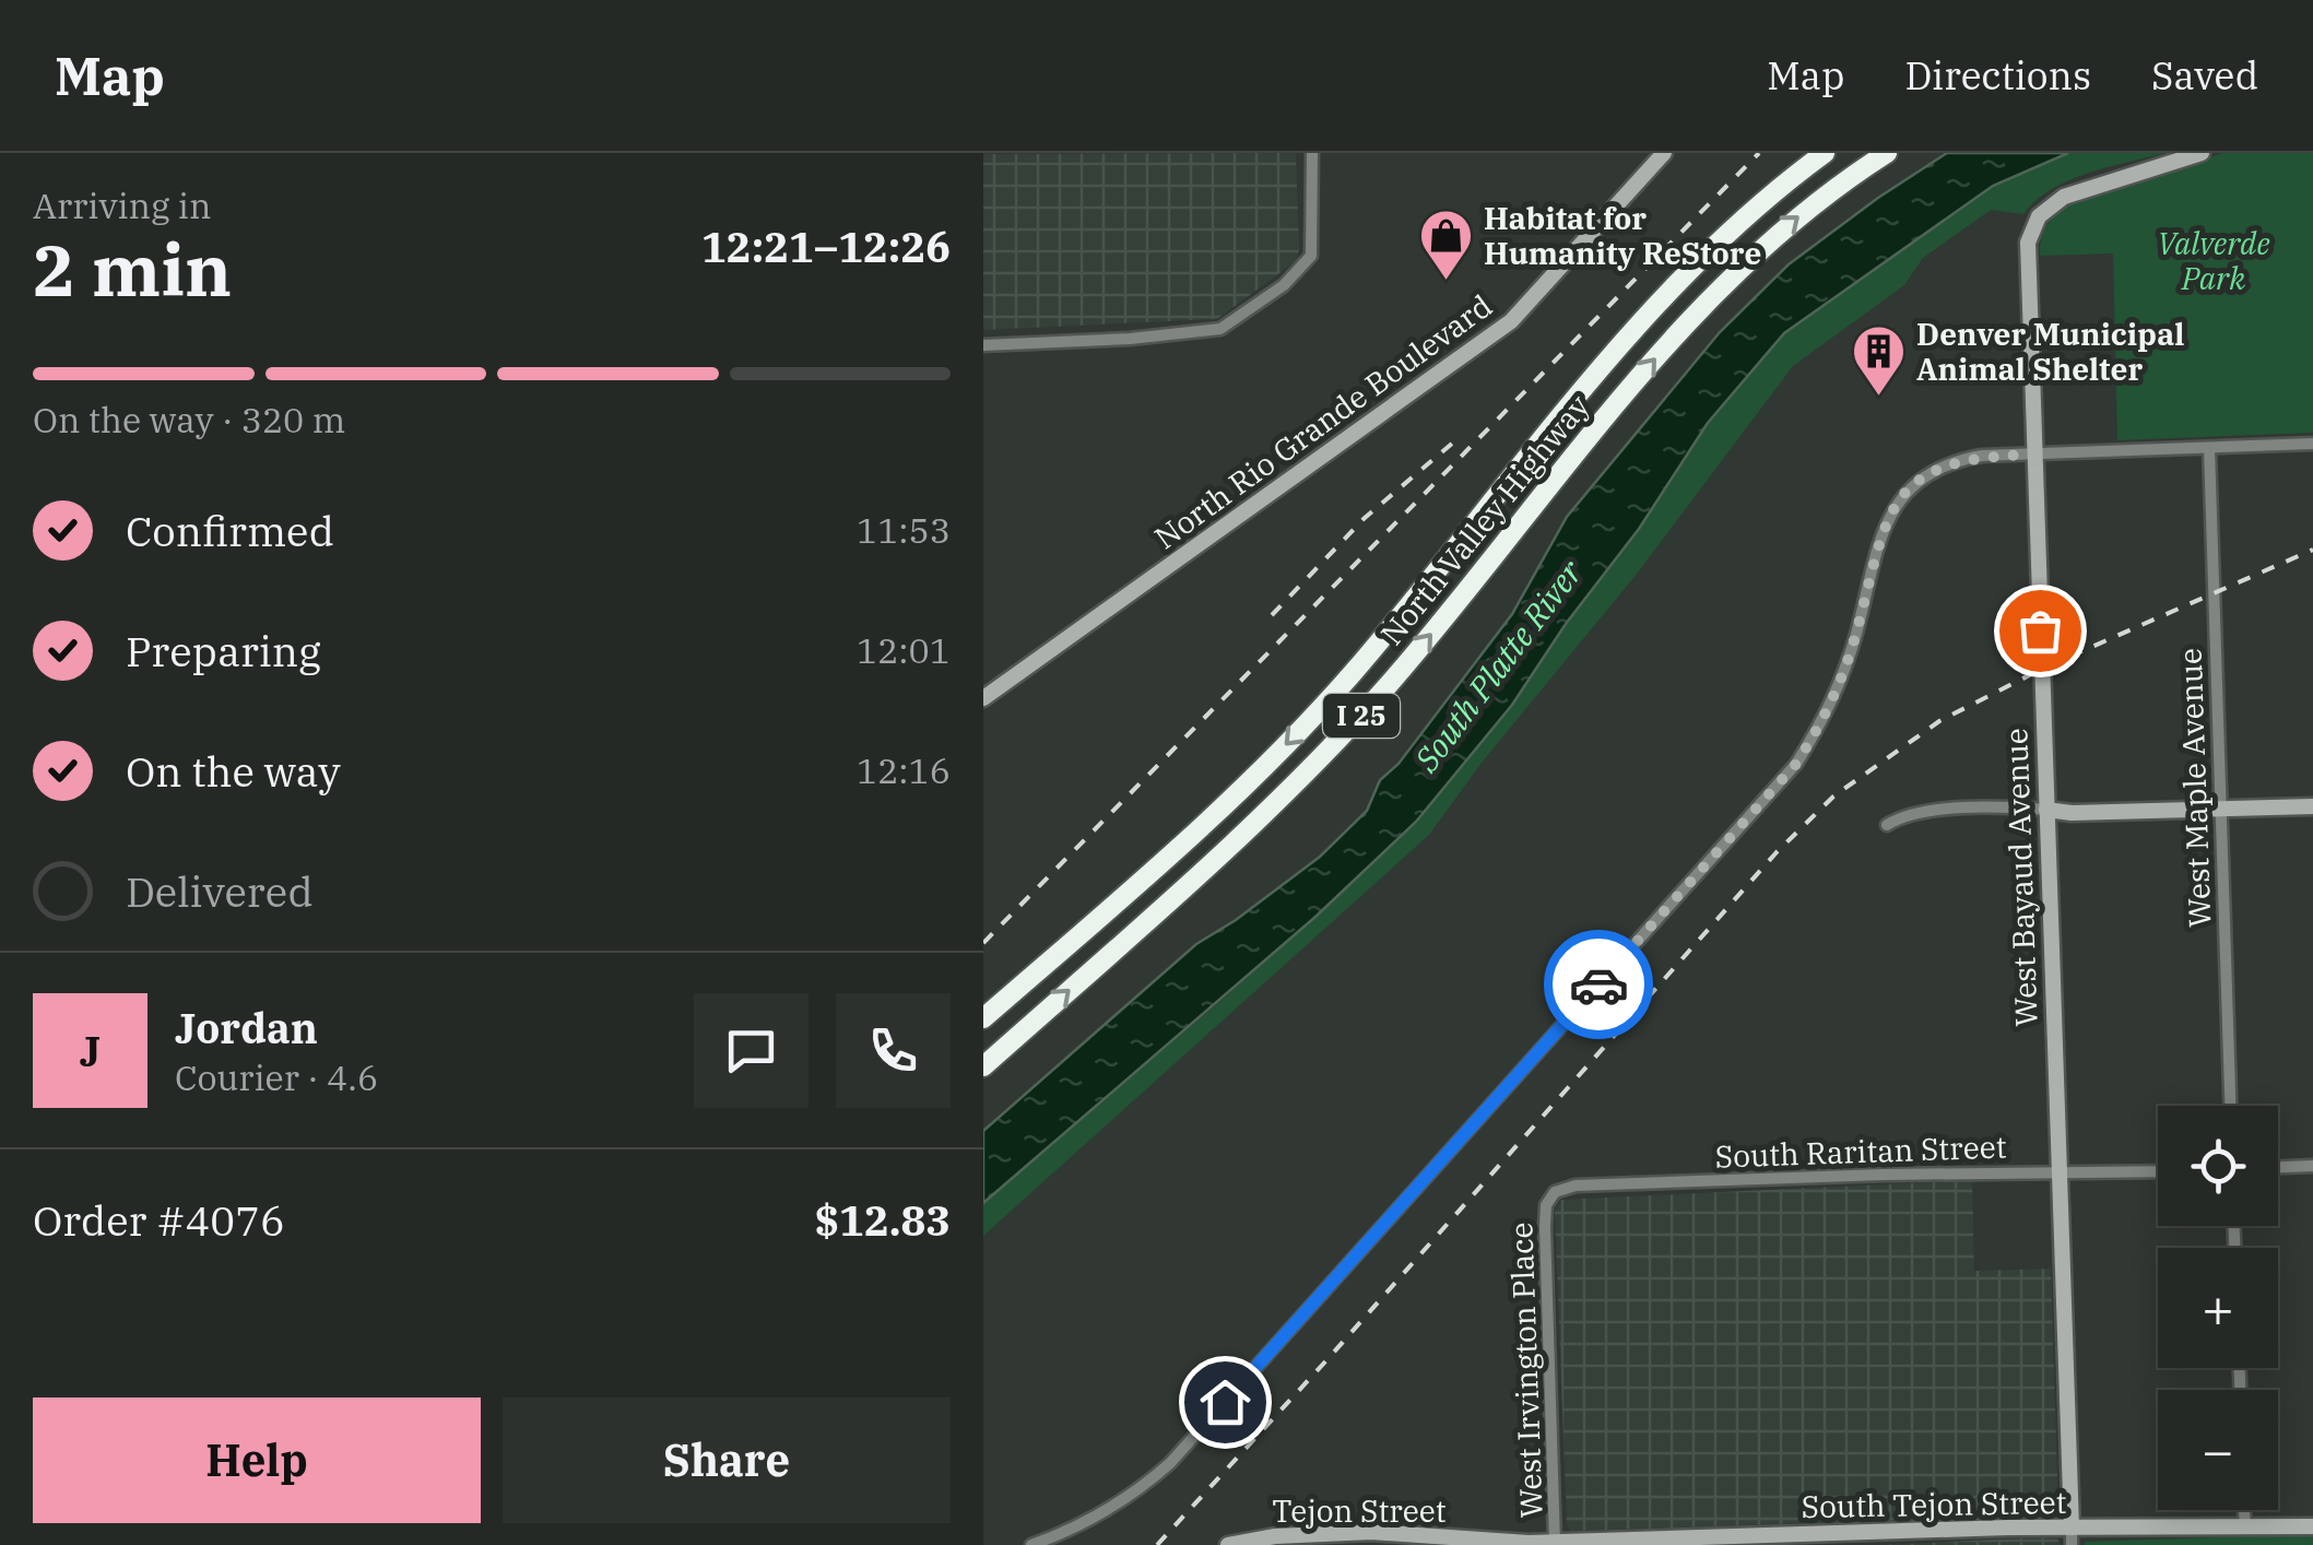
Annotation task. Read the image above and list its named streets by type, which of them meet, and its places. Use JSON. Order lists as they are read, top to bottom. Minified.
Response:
{"streets":{"highway":["North Valley Highway","I 25"],"street":["North Rio Grande Boulevard","West Maple Avenue","West Bayaud Avenue","South Raritan Street","West Irvington Place","South Tejon Street","Tejon Street"]},"crossings":[["West Bayaud Avenue","South Raritan Street"],["West Bayaud Avenue","South Tejon Street"],["South Raritan Street","West Irvington Place"],["West Irvington Place","South Tejon Street"],["West Irvington Place","Tejon Street"],["South Tejon Street","Tejon Street"]],"water":["South Platte River"],"parks":["Valverde Park"],"places":{"shop":["Habitat for Humanity ReStore"],"building":["Denver Municipal Animal Shelter"]},"page":{"header":"Map","nav":["Map","Directions","Saved"],"heading":["2 min","Arriving in","12:21–12:26"],"panel":["Jordan","Courier · 4.6","Order #4076","$12.83"],"bar":"On the way · 320 m","list":[["Confirmed","11:53"],["Preparing","12:01"],["On the way","12:16"],"Delivered"],"round":"J","map_buttons":["+","−"],"buttons":["Help","Share"]}}
